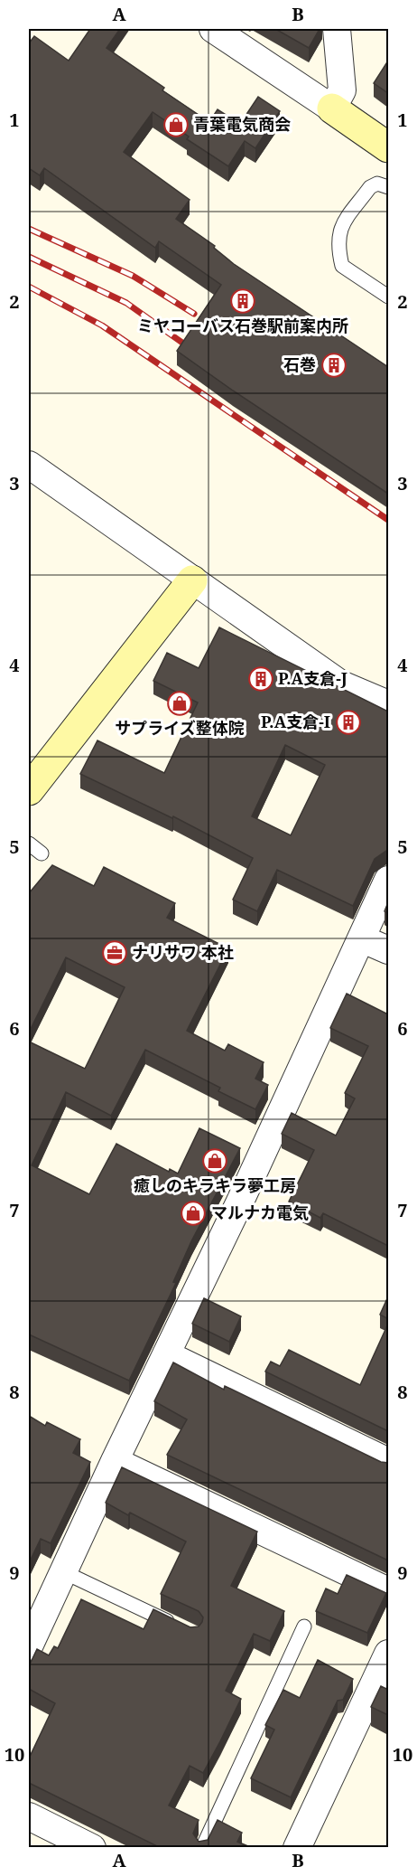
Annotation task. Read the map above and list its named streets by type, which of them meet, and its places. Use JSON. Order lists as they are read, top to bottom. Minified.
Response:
{"places":{"shop":["青葉電気商会","サプライズ整体院","癒しのキラキラ夢工房","マルナカ電気"],"building":["ミヤコーバス石巻駅前案内所","石巻","P.A支倉-J","P.A支倉-I"],"office":["ナリサワ 本社"]},"grid":{"columns":["A","B"],"rows":["1","2","3","4","5","6","7","8","9","10"]}}
